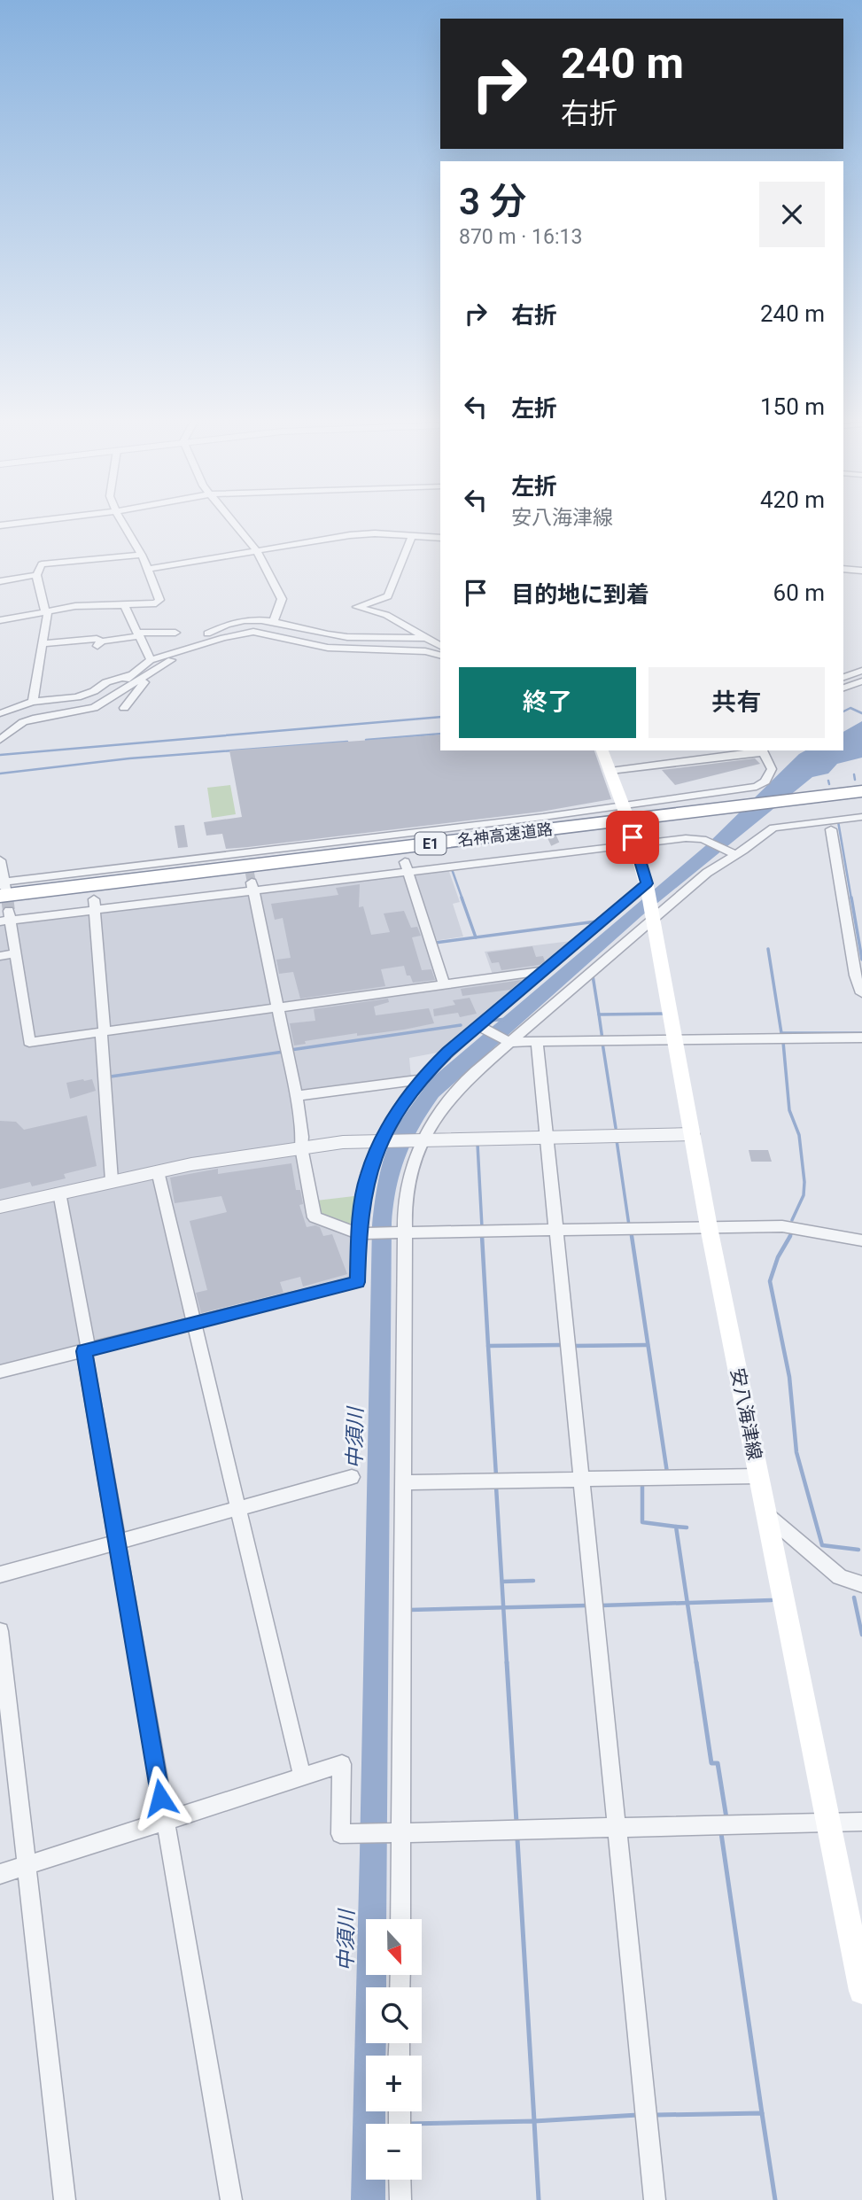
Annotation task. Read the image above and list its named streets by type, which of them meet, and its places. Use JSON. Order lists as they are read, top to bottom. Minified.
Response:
{"streets":{"highway":["名神高速道路","E1"],"main road":["安八海津線"]},"water":["中須川"],"north":"bottom","page":{"turn":["240 m","右折"],"heading":["3 分","870 m · 16:13"],"list":[{"name":"右折","value":"240 m"},{"name":"左折","value":"150 m"},{"name":"左折","note":"安八海津線","value":"420 m"},{"name":"目的地に到着","value":"60 m"}],"buttons":["終了","共有"],"map_buttons":["+","−"]}}
